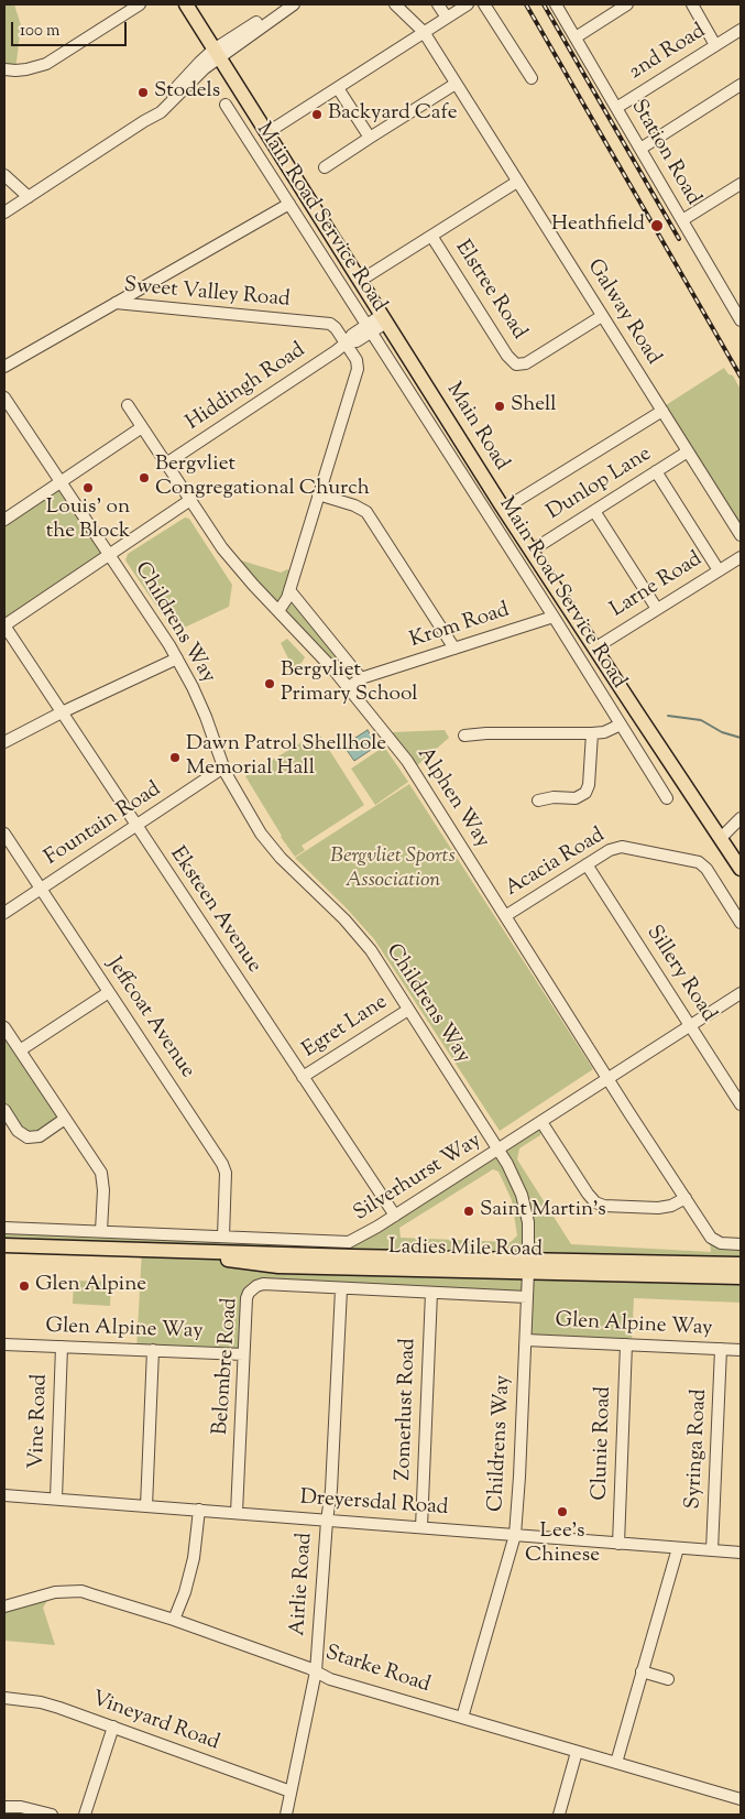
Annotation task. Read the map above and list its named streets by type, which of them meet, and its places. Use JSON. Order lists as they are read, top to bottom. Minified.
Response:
{"streets":{"main road":["Main Road","Ladies Mile Road"],"street":["2nd Road","Station Road","Main Road Service Road","Elstree Road","Sweet Valley Road","Galway Road","Hiddingh Road","Dunlop Lane","Larne Road","Childrens Way","Krom Road","Alphen Way","Fountain Road","Acacia Road","Eksteen Avenue","Sillery Road","Jeffcoat Avenue","Egret Lane","Silverhurst Way","Glen Alpine Way","Belombre Road","Zomerlust Road","Vine Road","Clunie Road","Syringa Road","Dreyersdal Road","Airlie Road","Starke Road","Vineyard Road"]},"crossings":[["2nd Road","Station Road"],["Main Road Service Road","Hiddingh Road"],["Main Road Service Road","Krom Road"],["Elstree Road","Galway Road"],["Sweet Valley Road","Hiddingh Road"],["Sweet Valley Road","Alphen Way"],["Galway Road","Dunlop Lane"],["Hiddingh Road","Main Road"],["Hiddingh Road","Alphen Way"],["Main Road","Dunlop Lane"],["Main Road","Larne Road"],["Childrens Way","Fountain Road"],["Childrens Way","Egret Lane"],["Childrens Way","Silverhurst Way"],["Childrens Way","Ladies Mile Road"],["Childrens Way","Glen Alpine Way"],["Childrens Way","Dreyersdal Road"],["Childrens Way","Starke Road"],["Krom Road","Alphen Way"],["Alphen Way","Acacia Road"],["Alphen Way","Silverhurst Way"],["Fountain Road","Eksteen Avenue"],["Fountain Road","Jeffcoat Avenue"],["Acacia Road","Sillery Road"],["Eksteen Avenue","Egret Lane"],["Eksteen Avenue","Silverhurst Way"],["Sillery Road","Silverhurst Way"],["Jeffcoat Avenue","Silverhurst Way"],["Glen Alpine Way","Belombre Road"],["Glen Alpine Way","Vine Road"],["Glen Alpine Way","Clunie Road"],["Glen Alpine Way","Syringa Road"],["Belombre Road","Dreyersdal Road"],["Belombre Road","Airlie Road"],["Zomerlust Road","Dreyersdal Road"],["Vine Road","Dreyersdal Road"],["Clunie Road","Dreyersdal Road"],["Syringa Road","Dreyersdal Road"],["Dreyersdal Road","Airlie Road"],["Airlie Road","Starke Road"],["Airlie Road","Vineyard Road"]],"parks":["Bergvliet Sports Association"],"places":["Stodels","Backyard Cafe","Heathfield","Shell","Bergvliet Congregational Church","Louis' on the Block","Bergvliet Primary School","Dawn Patrol Shellhole Memorial Hall","Saint Martin's","Glen Alpine","Lee's Chinese"],"scale_bar":"100 m"}
